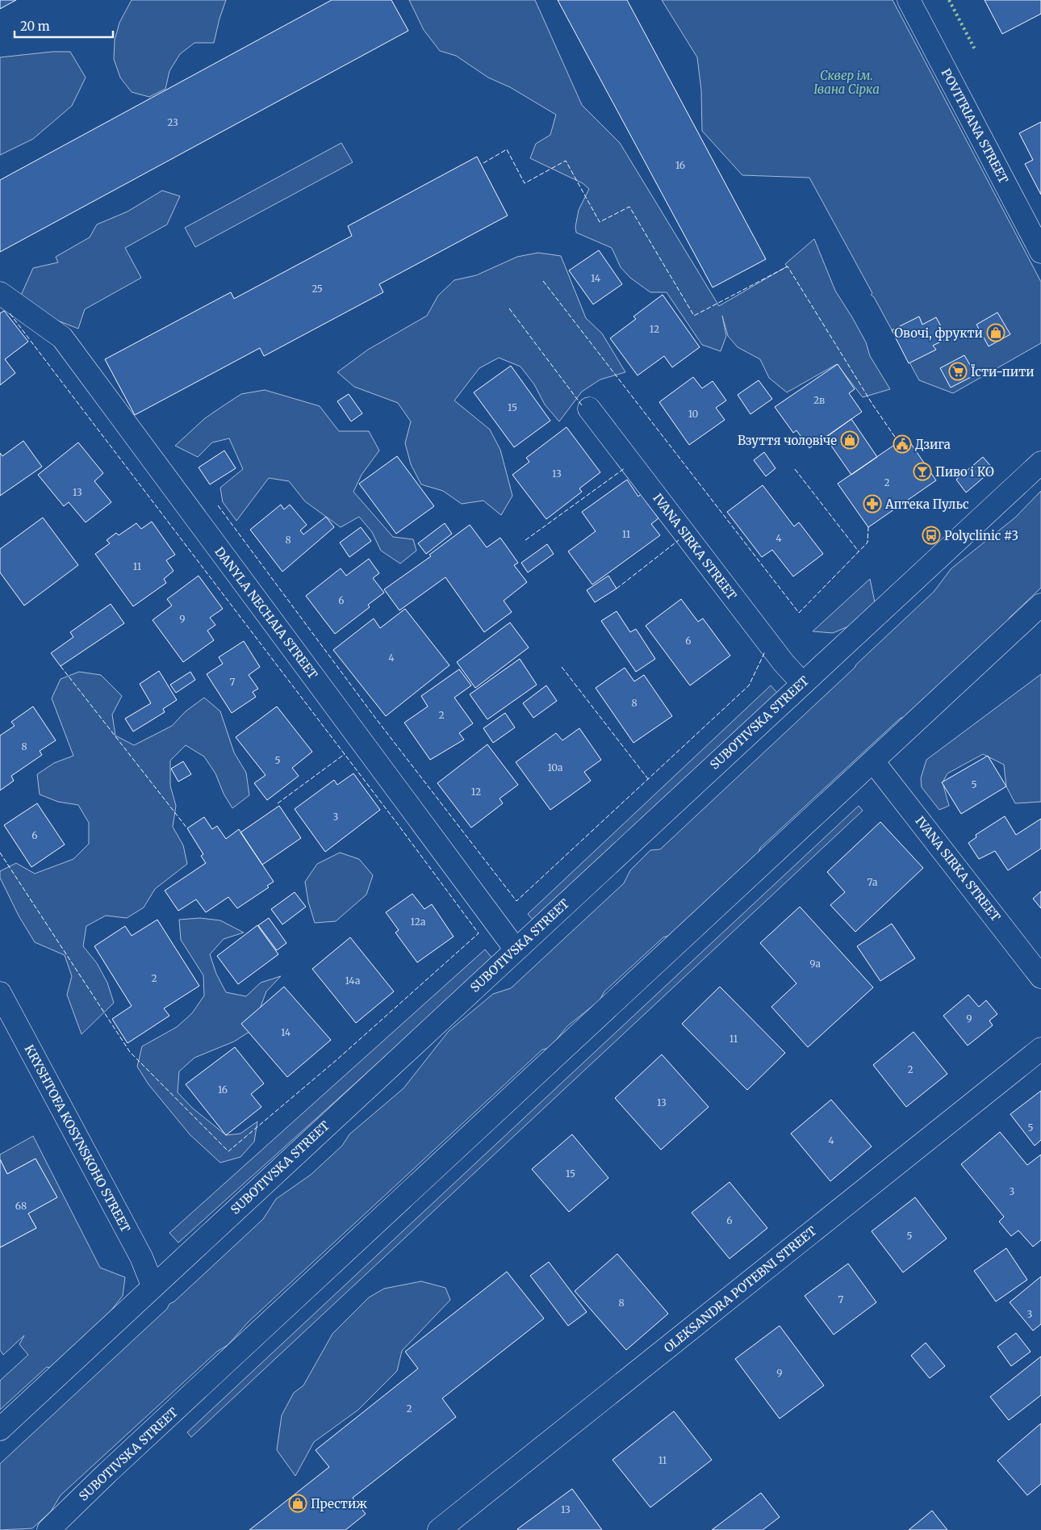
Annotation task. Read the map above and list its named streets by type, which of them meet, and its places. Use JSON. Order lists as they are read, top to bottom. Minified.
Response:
{"streets":{"street":["POVITRIANA STREET","IVANA SIRKA STREET","DANYLA NECHAIA STREET","SUBOTIVSKA STREET","KRYSHTOFA KOSYNSKOHO STREET","OLEKSANDRA POTEBNI STREET"]},"crossings":[["IVANA SIRKA STREET","SUBOTIVSKA STREET"],["DANYLA NECHAIA STREET","SUBOTIVSKA STREET"],["SUBOTIVSKA STREET","KRYSHTOFA KOSYNSKOHO STREET"]],"parks":["Сквер ім. Івана Сірка"],"places":{"shop":["Овочі, фрукти","Взуття чоловіче","Престиж"],"supermarket":["Їсти-пити"],"public building":["Дзига"],"bar":["Пиво і КО"],"pharmacy":["Аптека Пульс"],"bus stop":["Polyclinic #3"]},"house_numbers":["23","16","14","25","12","2в","15","10","13","2","13","11","4","8","11","6","9","6","4","7","8","2","8","5","10а","5","12","3","6","7а","12а","9а","2","14а","9","14","11","2","16","13","5","4","15","3","68","6","5","7","8","3","9","2","11","13"],"scale_bar":"20 m"}
